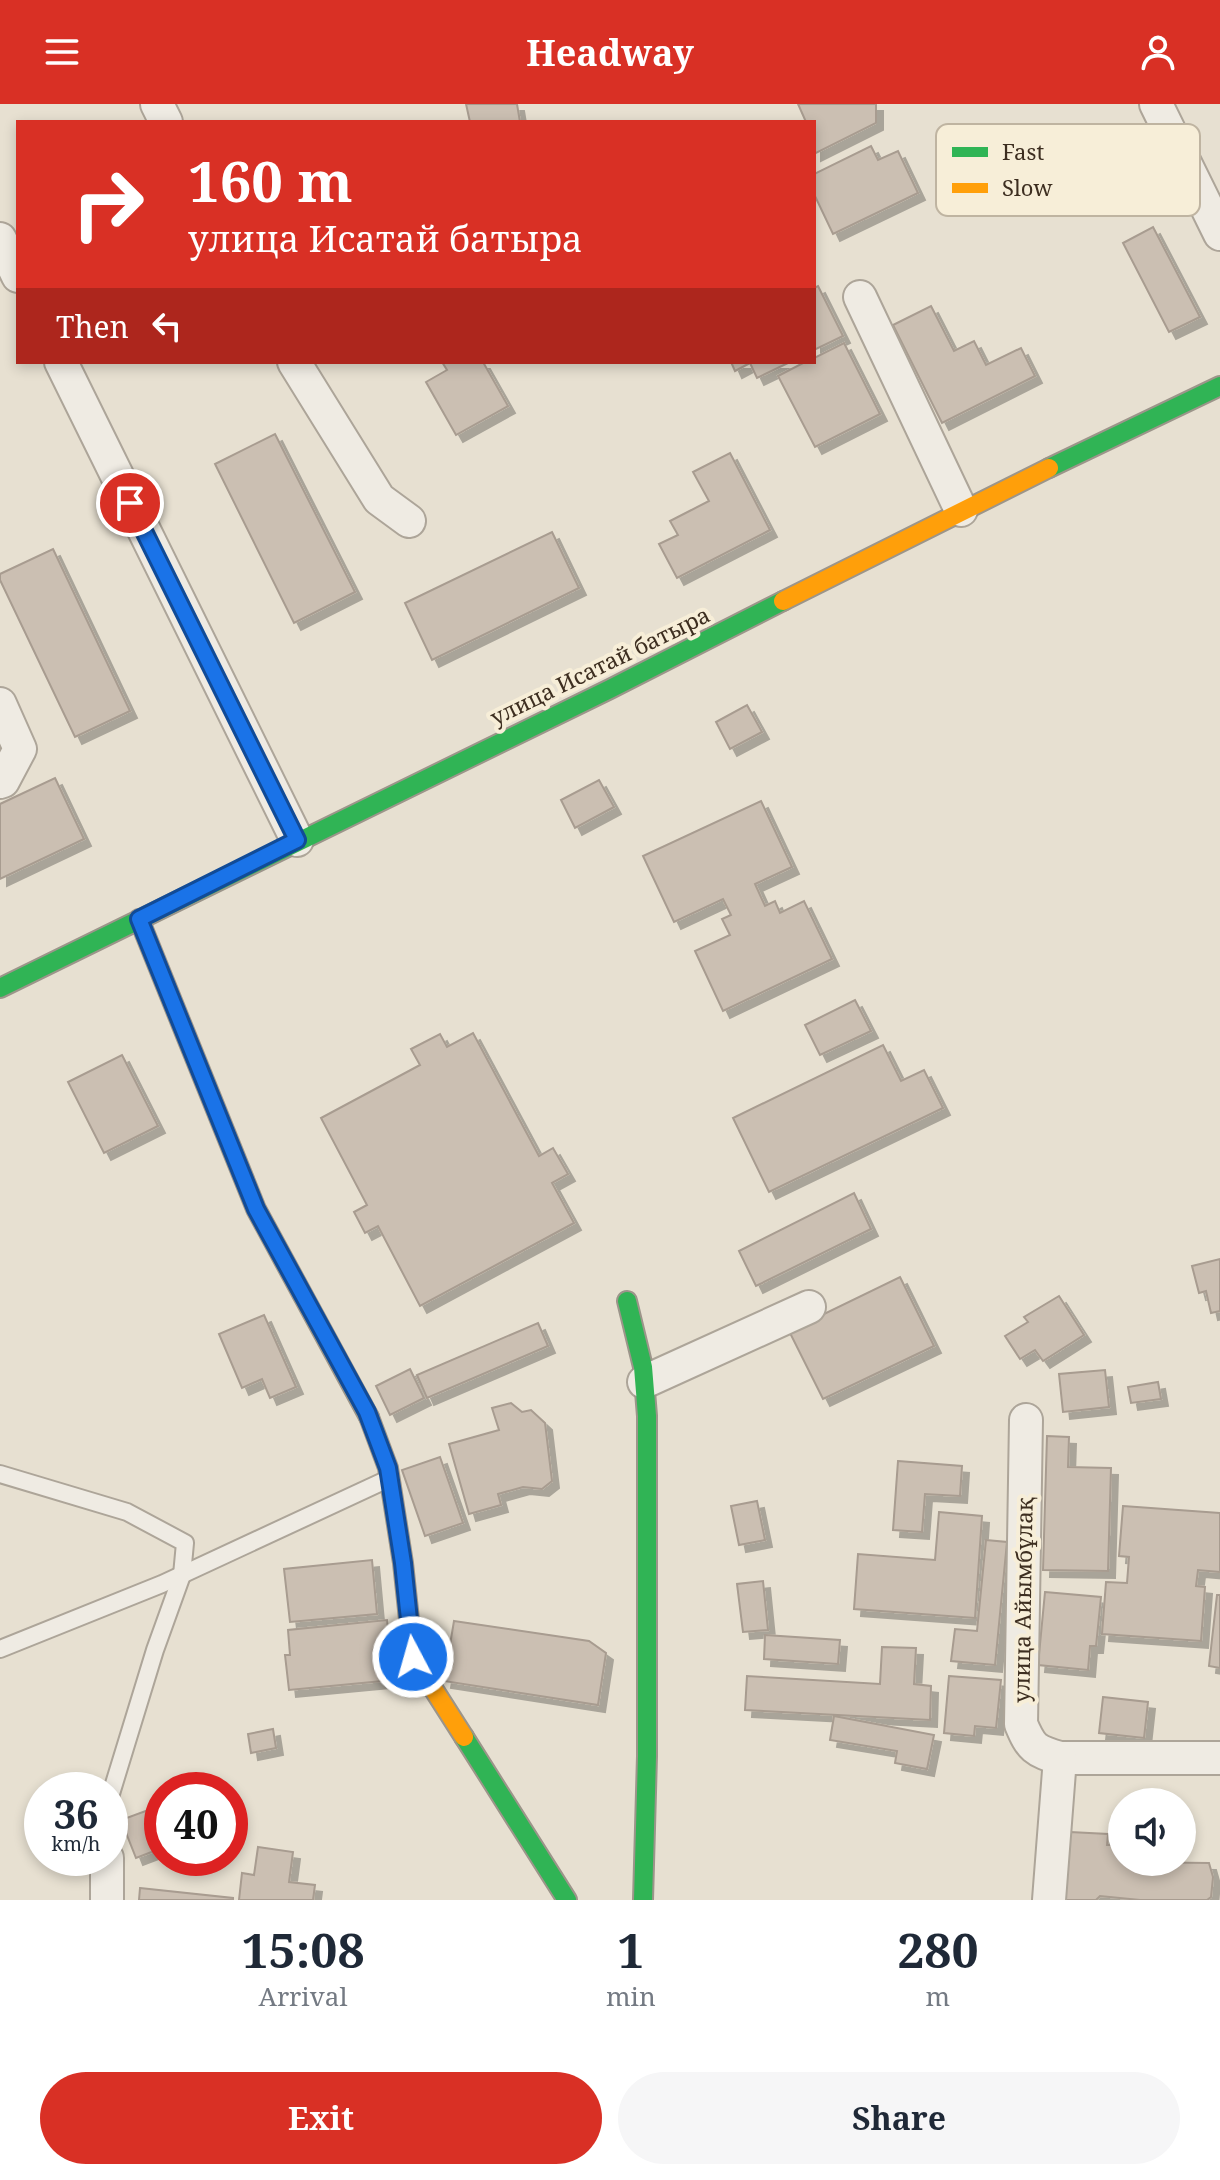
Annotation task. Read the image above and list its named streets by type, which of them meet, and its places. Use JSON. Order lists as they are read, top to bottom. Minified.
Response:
{"streets":{"street":["улица Исатай батыра","улица Айымбұлақ"]},"legend":["Fast","Slow"],"page":{"header":"Headway","turn":["160 m","улица Исатай батыра"],"then":"Then","speed":"36 km/h","limit":"40","eta":["15:08","Arrival","1","min","280","m"],"buttons":["Exit","Share"]}}
